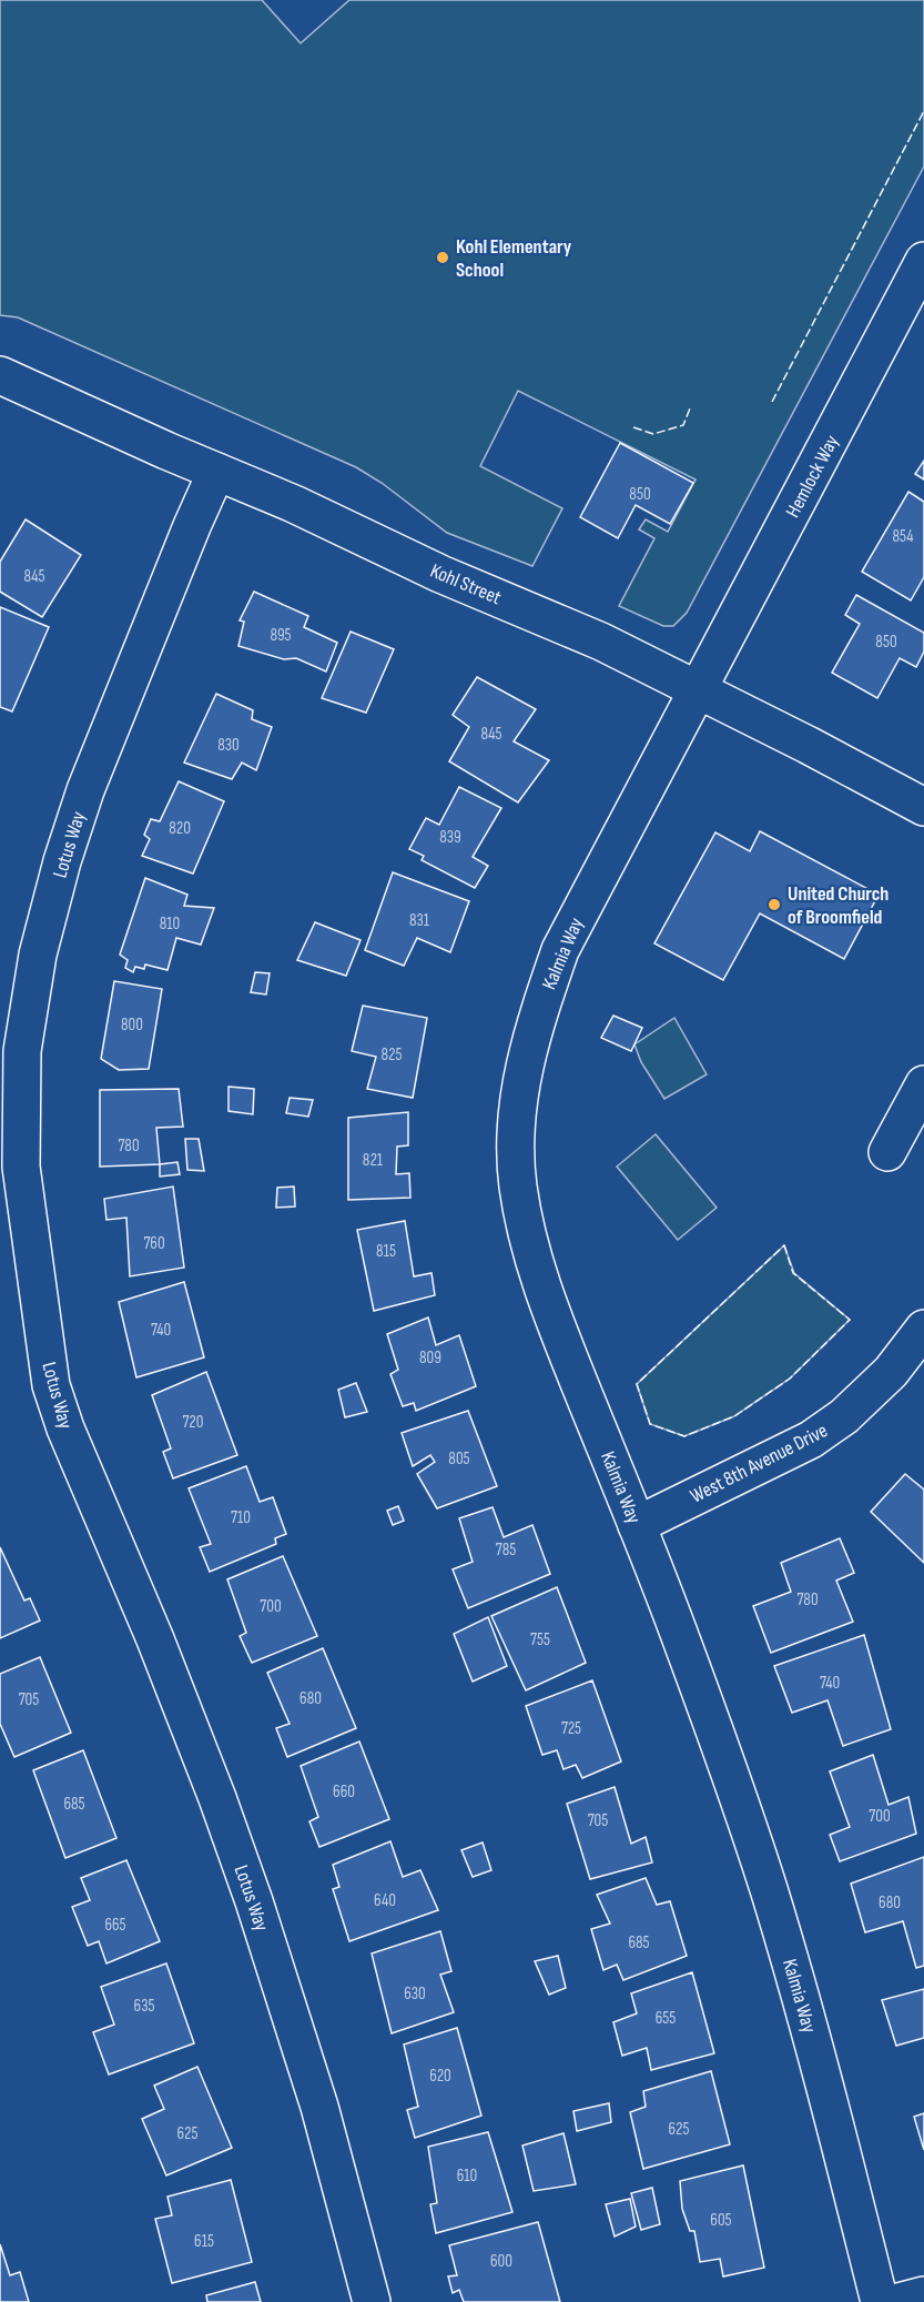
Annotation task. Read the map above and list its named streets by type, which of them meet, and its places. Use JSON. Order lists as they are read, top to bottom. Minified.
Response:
{"streets":{"street":["Hemlock Way","Kohl Street","Lotus Way","Kalmia Way","West 8th Avenue Drive"]},"crossings":[["Hemlock Way","Kohl Street"],["Hemlock Way","Kalmia Way"],["Kohl Street","Lotus Way"],["Kohl Street","Kalmia Way"],["Kalmia Way","West 8th Avenue Drive"]],"places":["Kohl Elementary School","United Church of Broomfield"],"house_numbers":["850","854","845","895","850","845","830","820","839","831","810","800","825","780","821","760","815","740","809","720","805","710","785","780","700","755","740","680","705","725","660","685","700","705","640","680","665","685","630","635","655","620","625","625","610","605","615","600"]}
